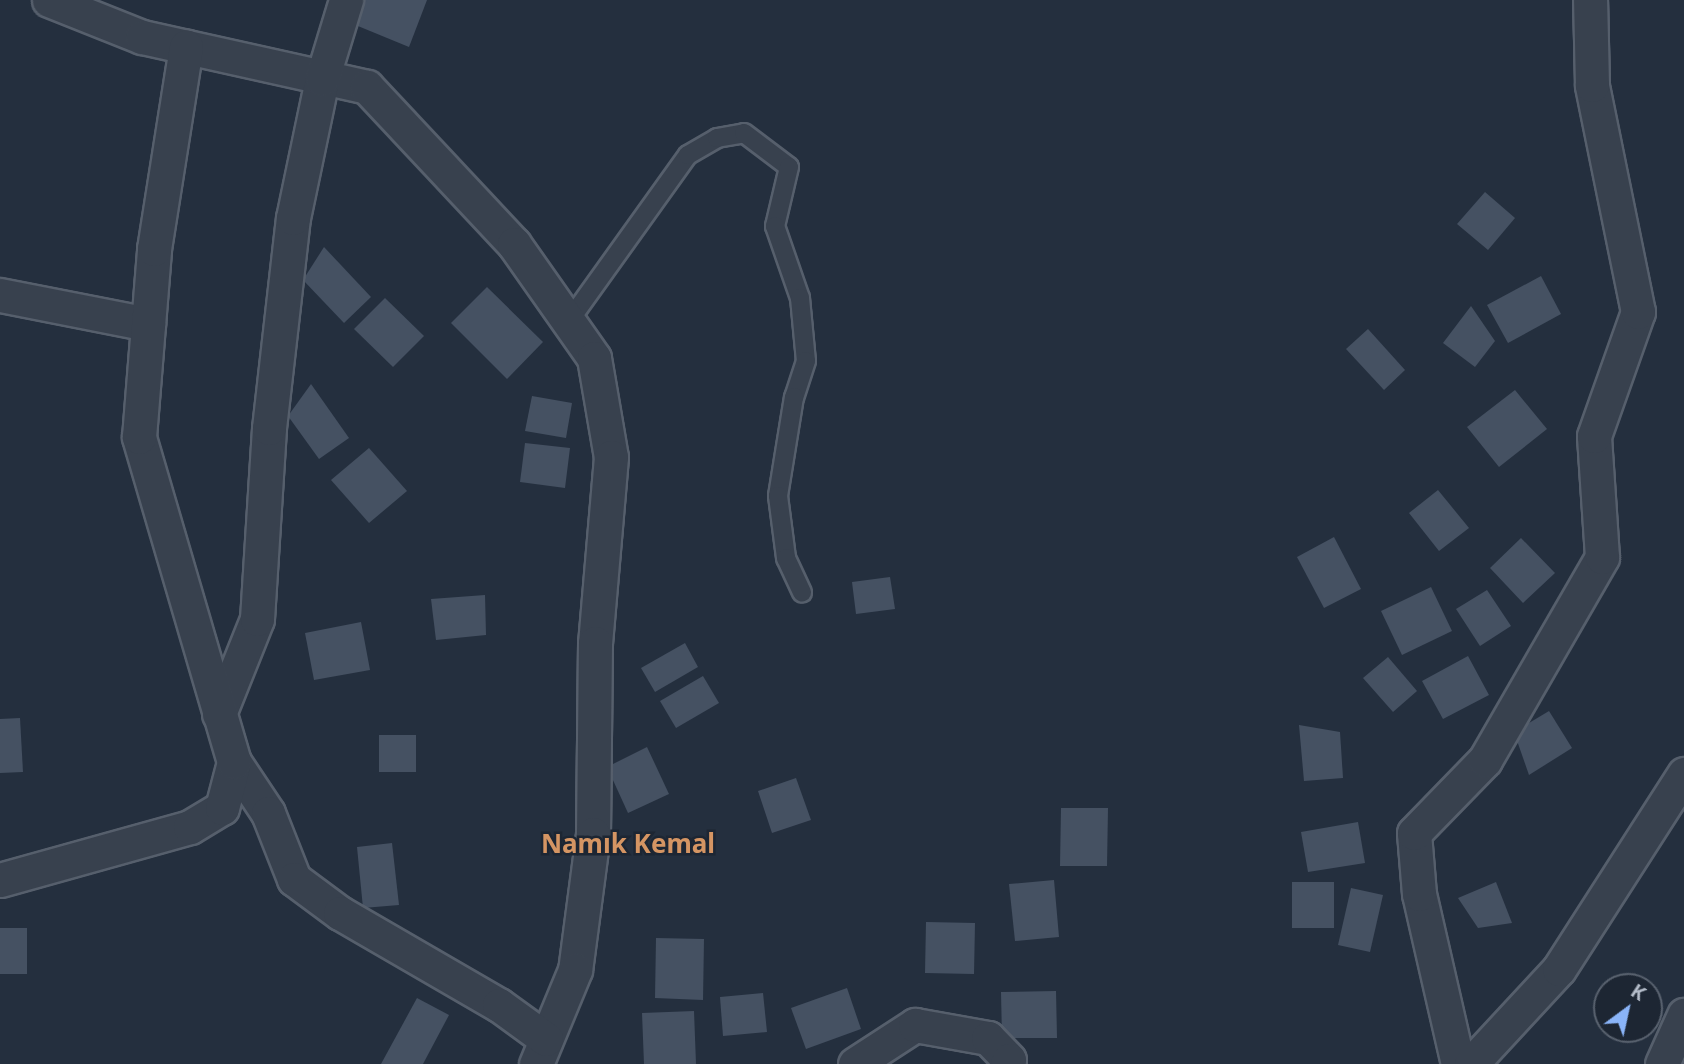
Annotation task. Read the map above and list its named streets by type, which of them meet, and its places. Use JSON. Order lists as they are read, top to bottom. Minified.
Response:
{"districts":["Namık Kemal"],"north":"top right"}
